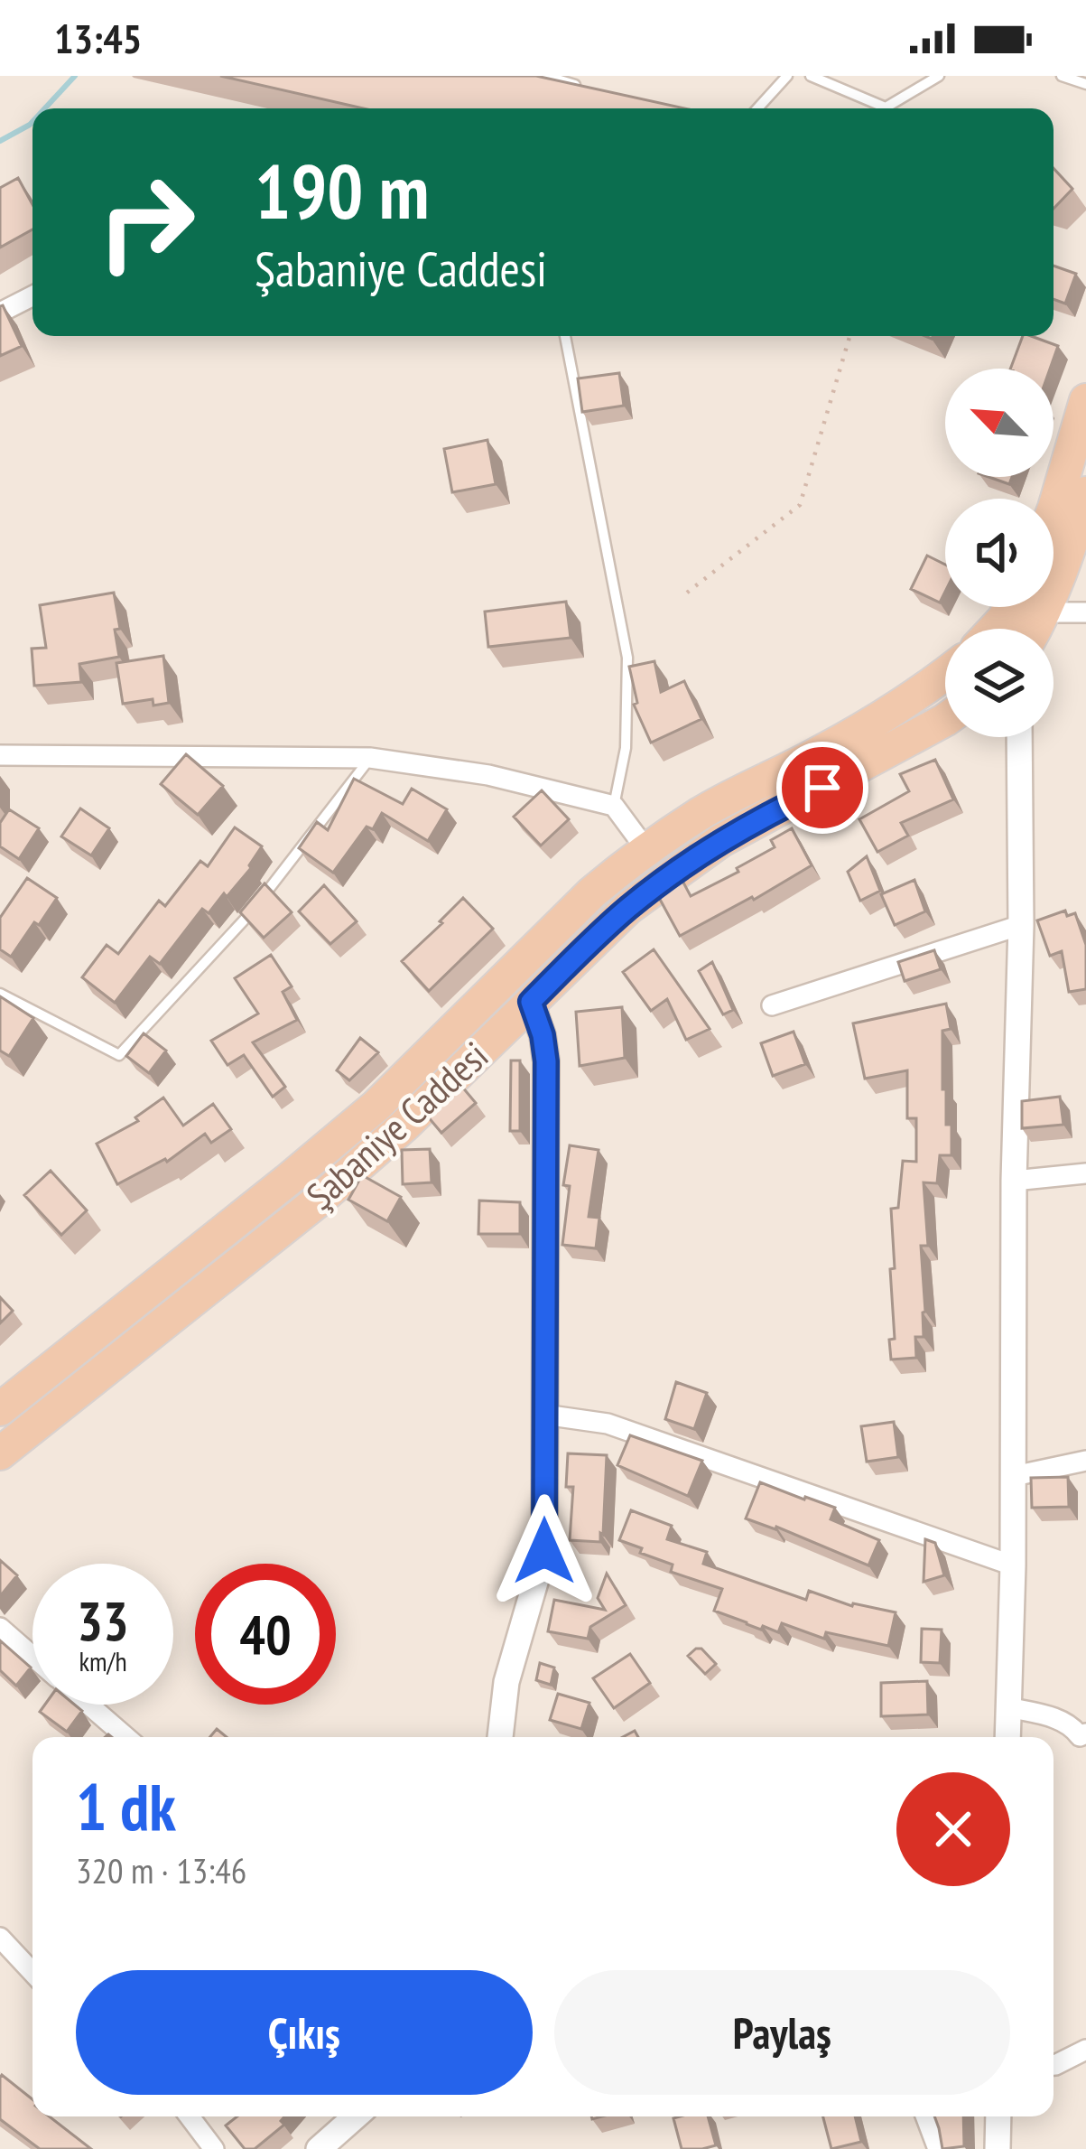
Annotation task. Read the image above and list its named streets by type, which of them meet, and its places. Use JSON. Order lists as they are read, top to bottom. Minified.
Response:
{"streets":{"highway":["Şabaniye Caddesi"]},"north":"top left","page":{"status":"13:45","turn":["190 m","Şabaniye Caddesi"],"speed":"33 km/h","limit":"40","heading":["1 dk","320 m · 13:46"],"buttons":["Çıkış","Paylaş"]}}
